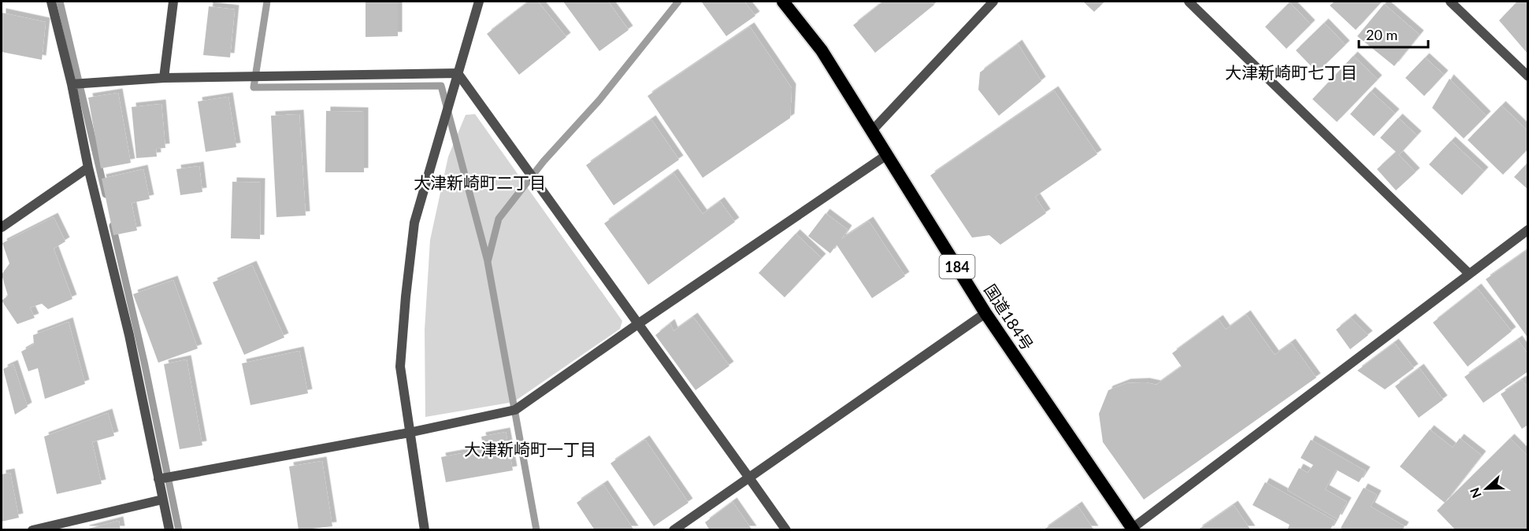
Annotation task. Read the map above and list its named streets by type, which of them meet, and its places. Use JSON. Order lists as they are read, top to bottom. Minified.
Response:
{"streets":{"highway":["184","国道184号"]},"districts":["大津新崎町七丁目","大津新崎町二丁目","大津新崎町一丁目"],"scale_bar":"20 m","north":"left"}
